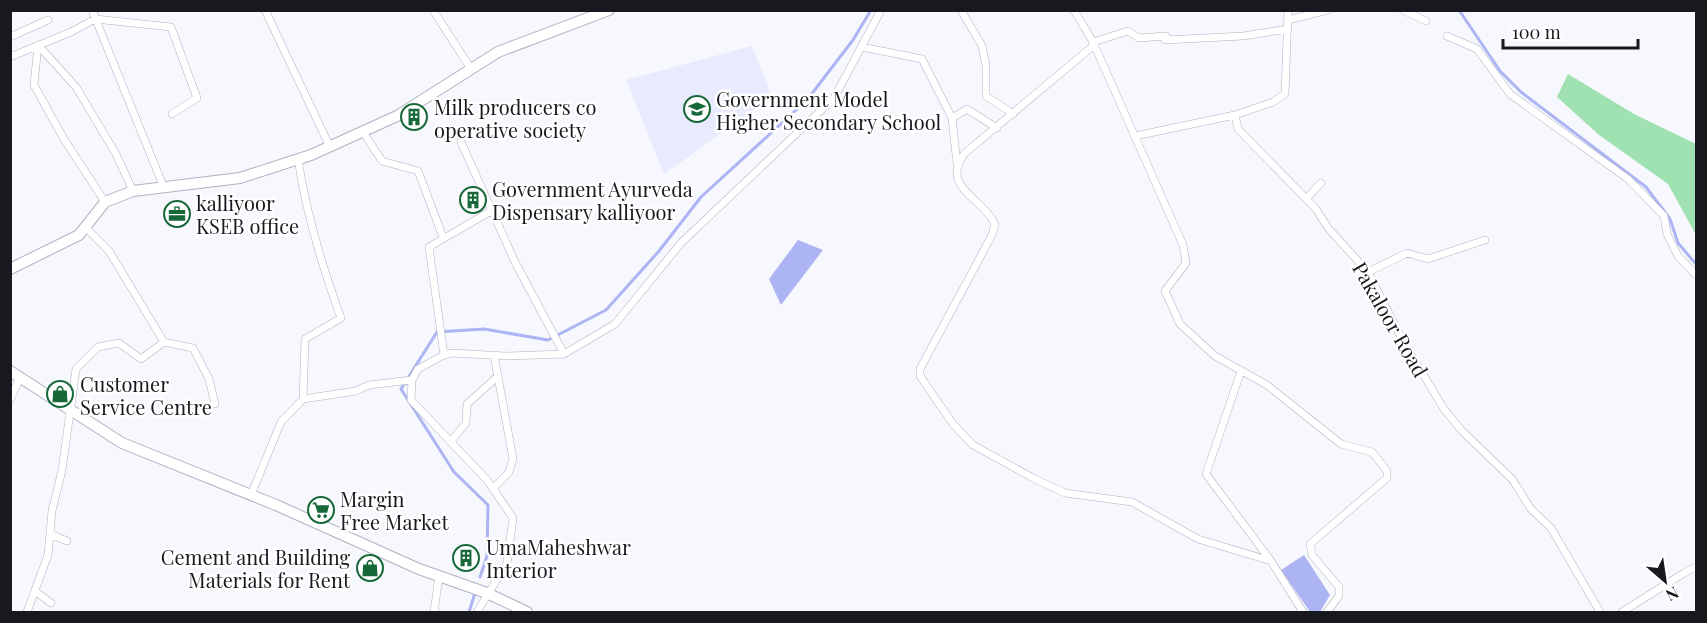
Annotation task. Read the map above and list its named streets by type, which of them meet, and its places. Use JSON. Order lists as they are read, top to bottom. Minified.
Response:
{"streets":{"street":["Pakaloor Road"]},"places":{"school or university":["Government Model Higher Secondary School"],"building":["Milk producers co operative society","Government Ayurveda Dispensary kalliyoor","UmaMaheshwar Interior"],"office":["kalliyoor KSEB office"],"shop":["Customer Service Centre","Cement and Building Materials for Rent"],"supermarket":["Margin Free Market"]},"scale_bar":"100 m","north":"bottom right"}
